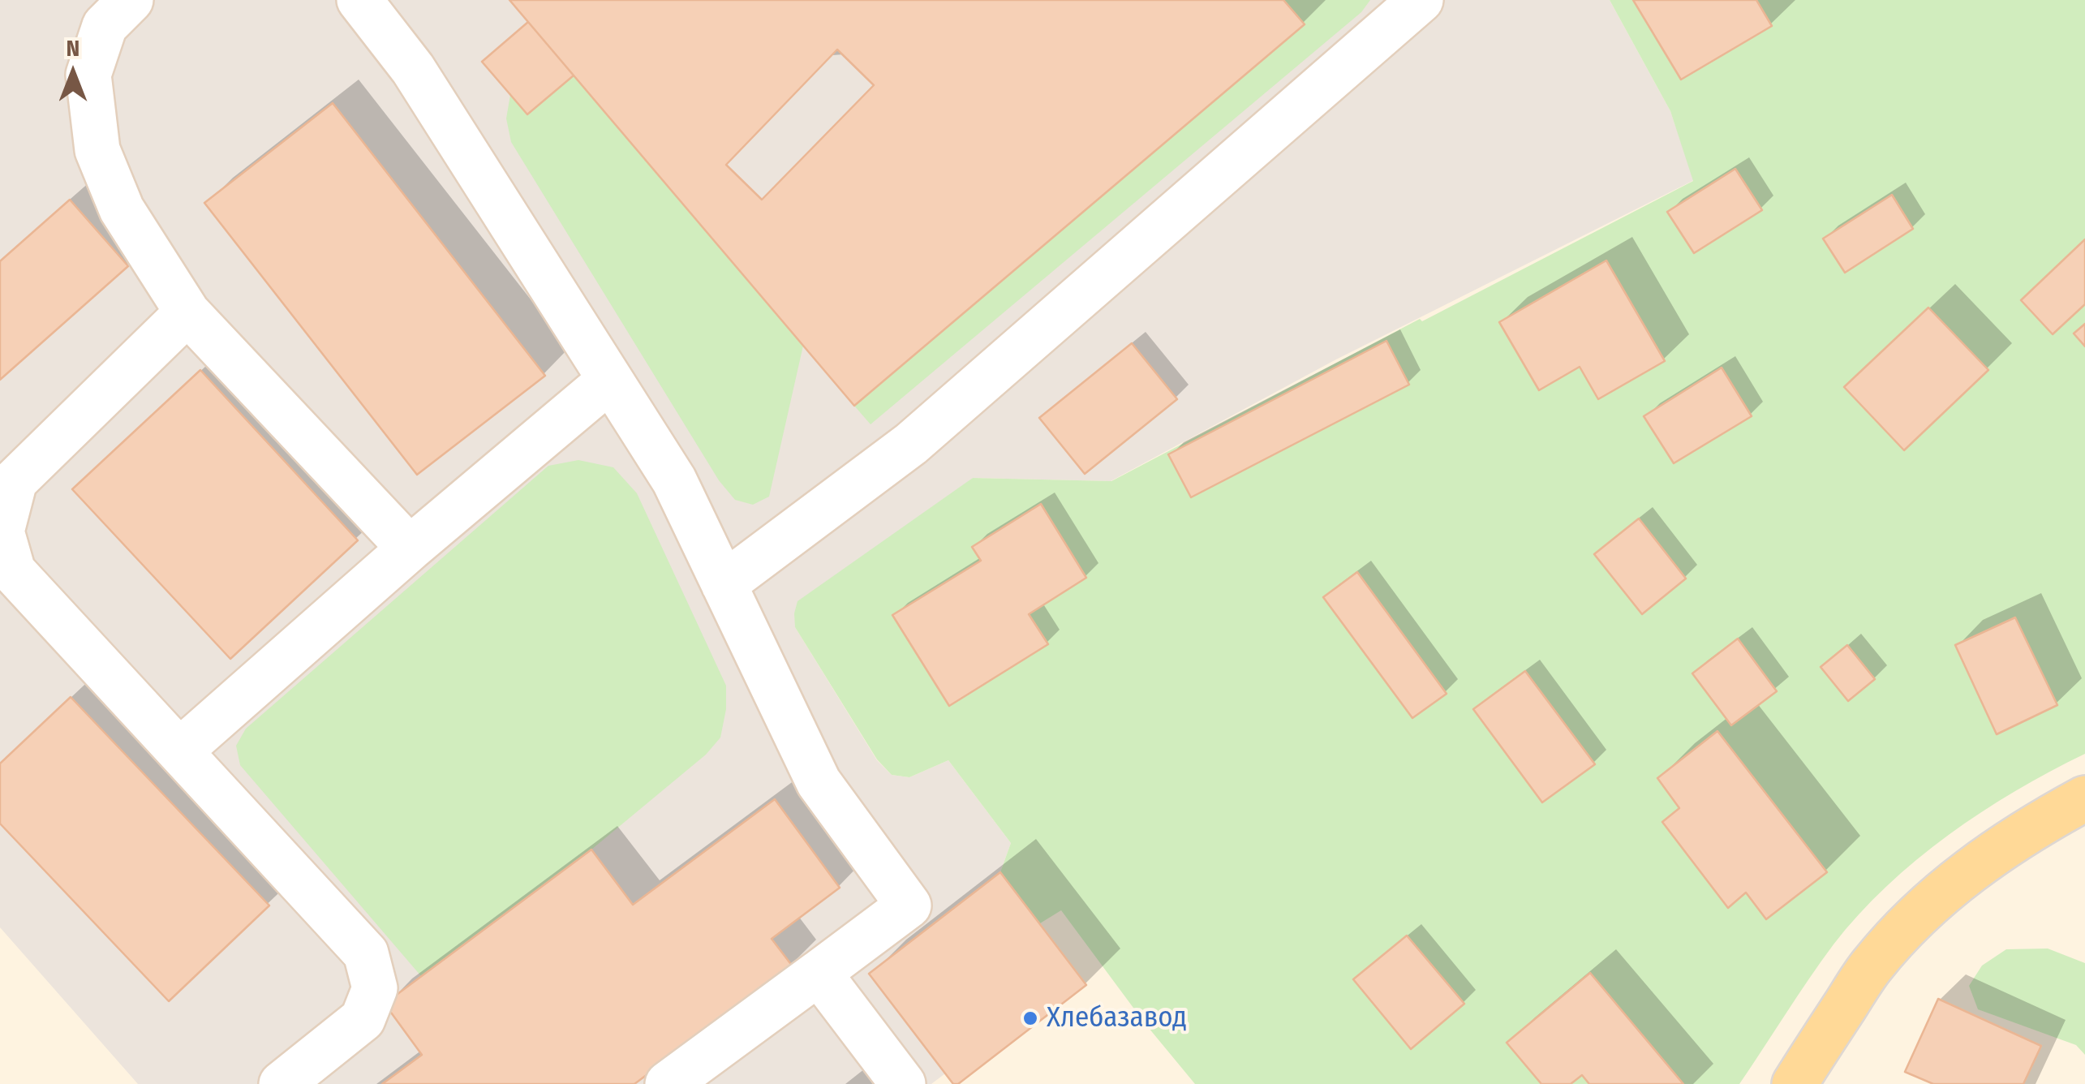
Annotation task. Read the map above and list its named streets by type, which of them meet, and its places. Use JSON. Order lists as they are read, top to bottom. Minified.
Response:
{"places":["Хлебазавод"],"north":"top"}
